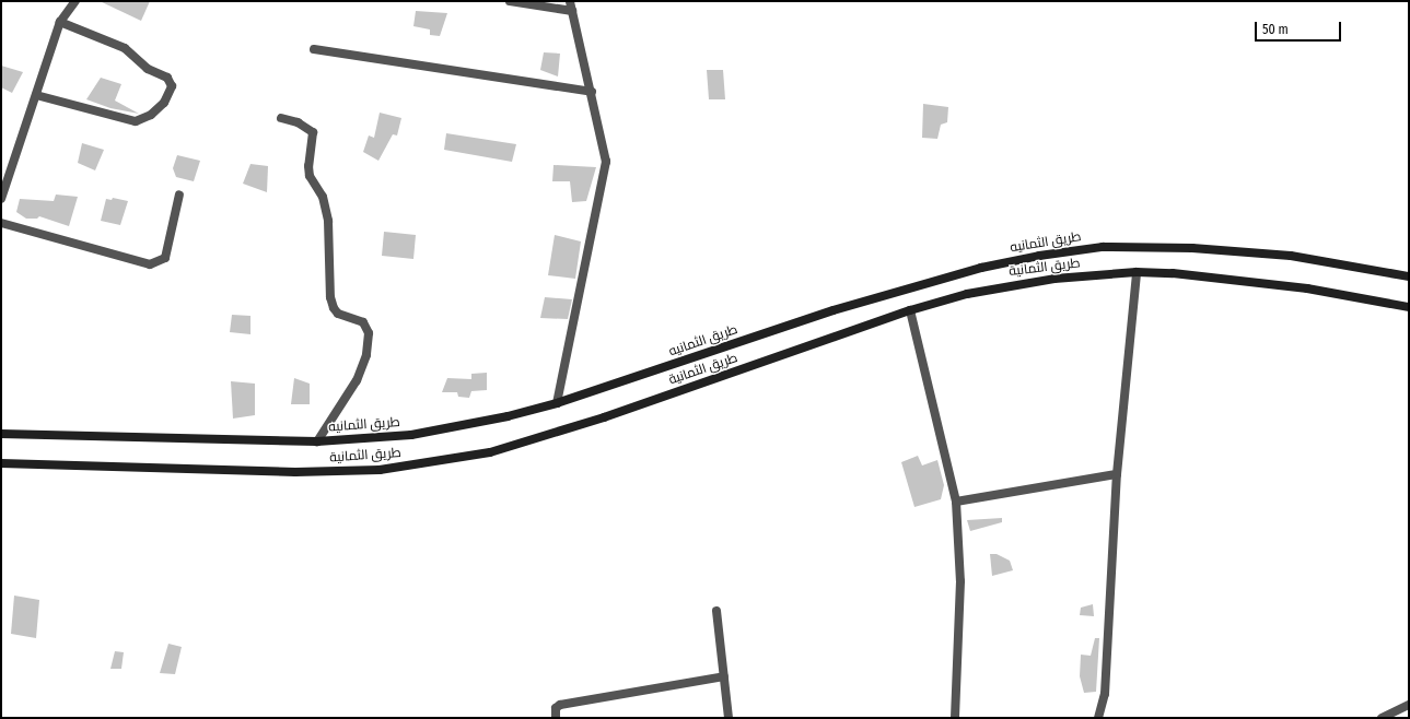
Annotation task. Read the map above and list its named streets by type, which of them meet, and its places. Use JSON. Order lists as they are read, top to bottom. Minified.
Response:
{"streets":{"street":["طريق الثمانيه","طريق الثمانية"]},"scale_bar":"50 m"}
